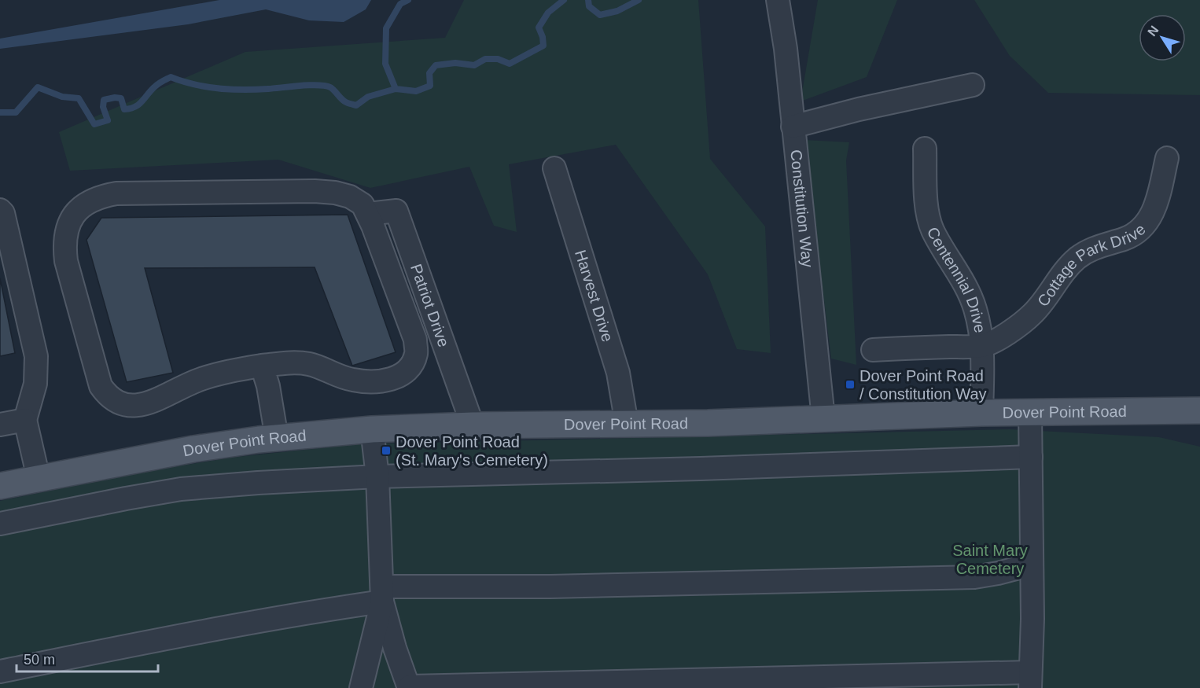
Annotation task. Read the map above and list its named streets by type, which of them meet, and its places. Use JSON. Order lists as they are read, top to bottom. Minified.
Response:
{"streets":{"main road":["Dover Point Road"],"street":["Constitution Way","Cottage Park Drive","Centennial Drive","Harvest Drive","Patriot Drive"]},"crossings":[["Constitution Way","Dover Point Road"],["Cottage Park Drive","Centennial Drive"],["Centennial Drive","Dover Point Road"],["Harvest Drive","Dover Point Road"],["Patriot Drive","Dover Point Road"]],"parks":["Saint Mary Cemetery"],"places":{"transit":["Dover Point Road / Constitution Way","Dover Point Road (St. Mary's Cemetery)"]},"scale_bar":"50 m","north":"top left"}
